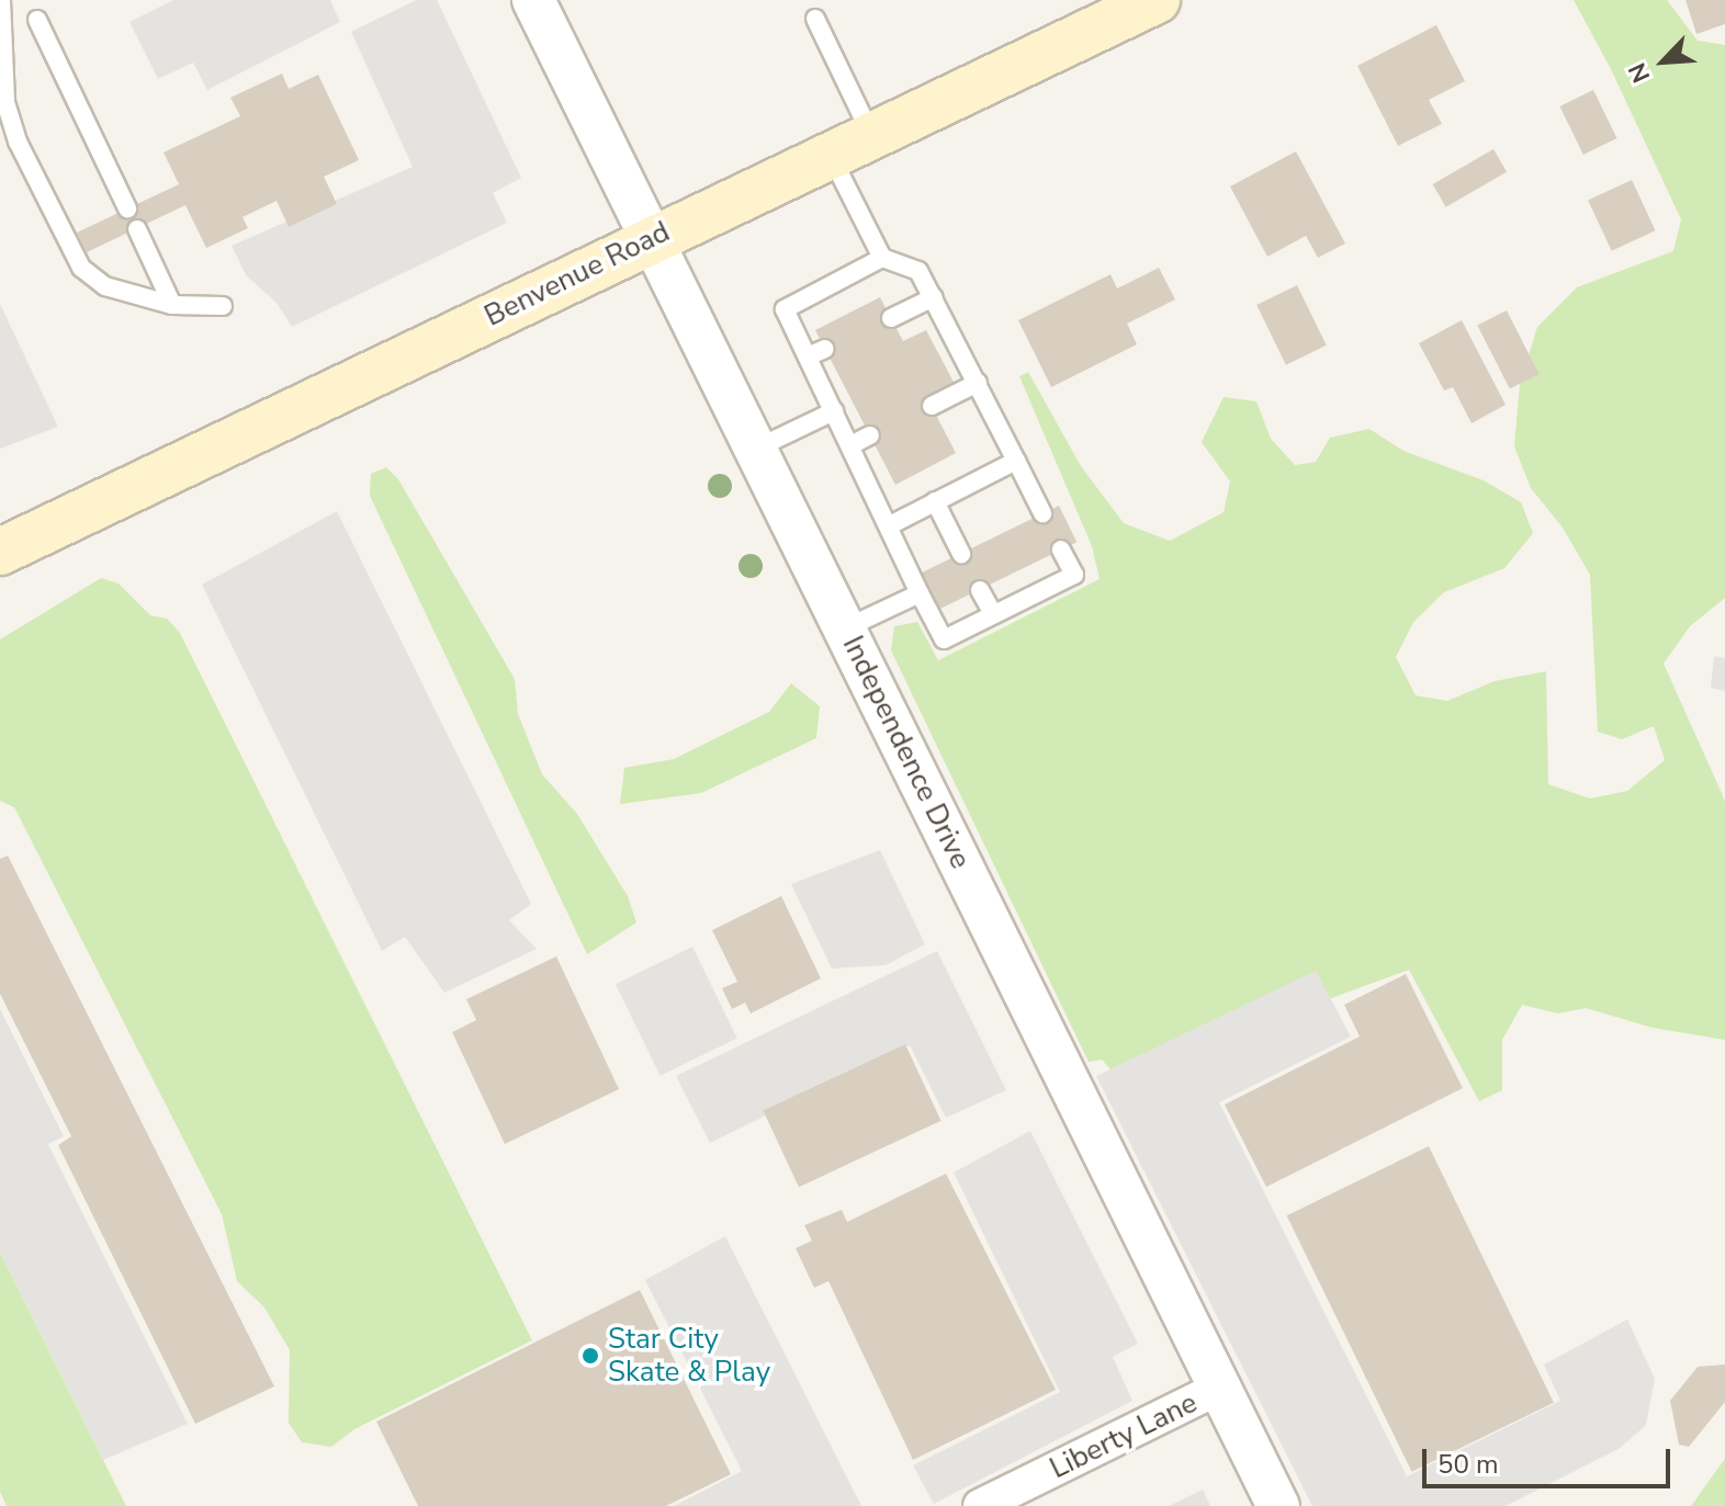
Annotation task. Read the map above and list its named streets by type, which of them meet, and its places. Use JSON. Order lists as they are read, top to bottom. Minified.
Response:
{"streets":{"main road":["Benvenue Road"],"street":["Independence Drive","Liberty Lane"]},"crossings":[["Benvenue Road","Independence Drive"],["Independence Drive","Liberty Lane"]],"places":["Star City Skate & Play"],"scale_bar":"50 m","north":"bottom left"}
